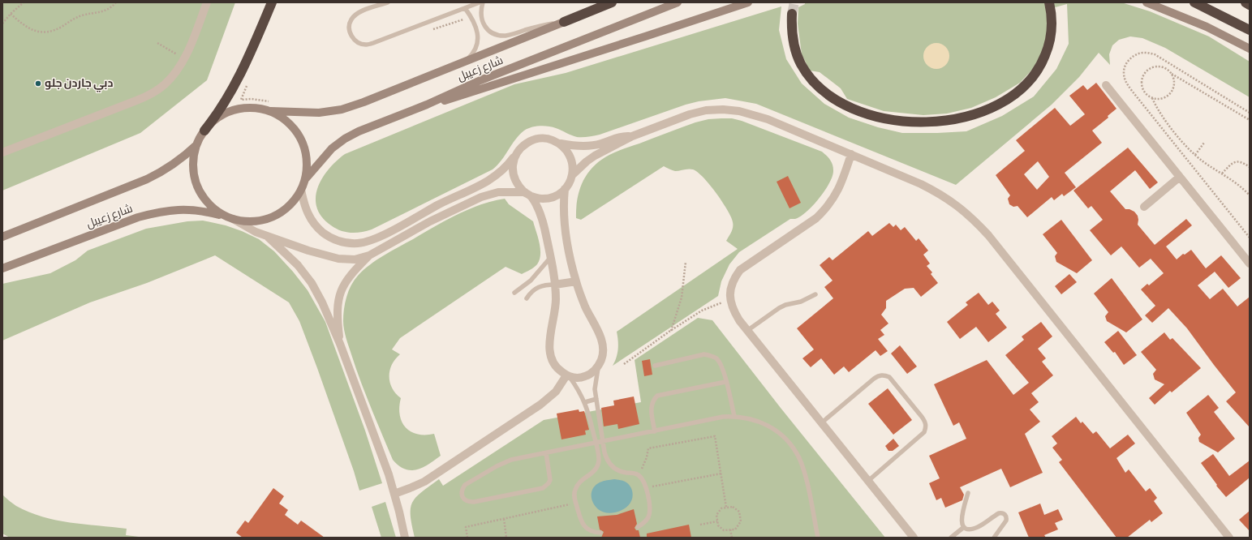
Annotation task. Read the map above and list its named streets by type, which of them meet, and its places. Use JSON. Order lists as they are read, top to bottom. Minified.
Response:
{"streets":{"main road":["شارع زعيبل"]},"places":["دبي جاردن جلو"]}
